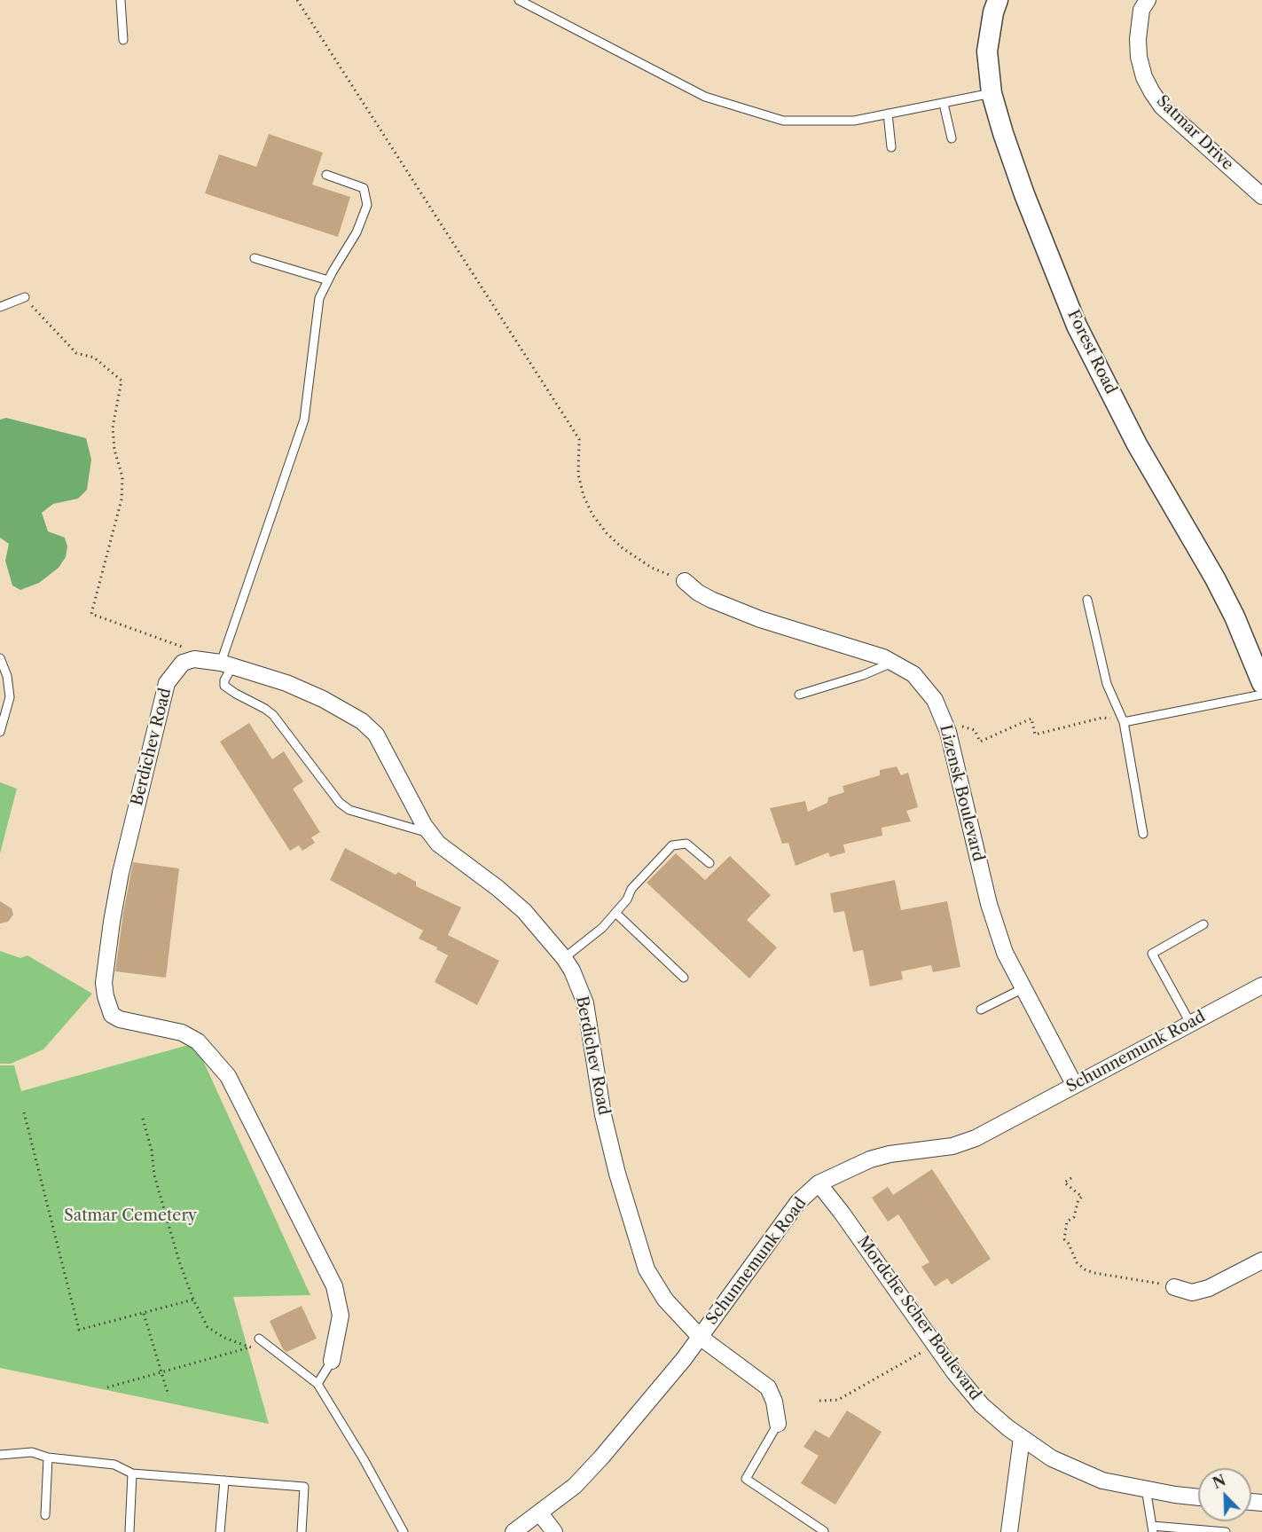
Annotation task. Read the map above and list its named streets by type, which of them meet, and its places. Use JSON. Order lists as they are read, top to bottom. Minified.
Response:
{"streets":{"street":["Satmar Drive","Forest Road","Berdichev Road","Lizensk Boulevard","Schunnemunk Road","Mordche Scher Boulevard"]},"crossings":[["Berdichev Road","Schunnemunk Road"],["Lizensk Boulevard","Schunnemunk Road"],["Schunnemunk Road","Mordche Scher Boulevard"]],"parks":["Satmar Cemetery"],"north":"top left"}
